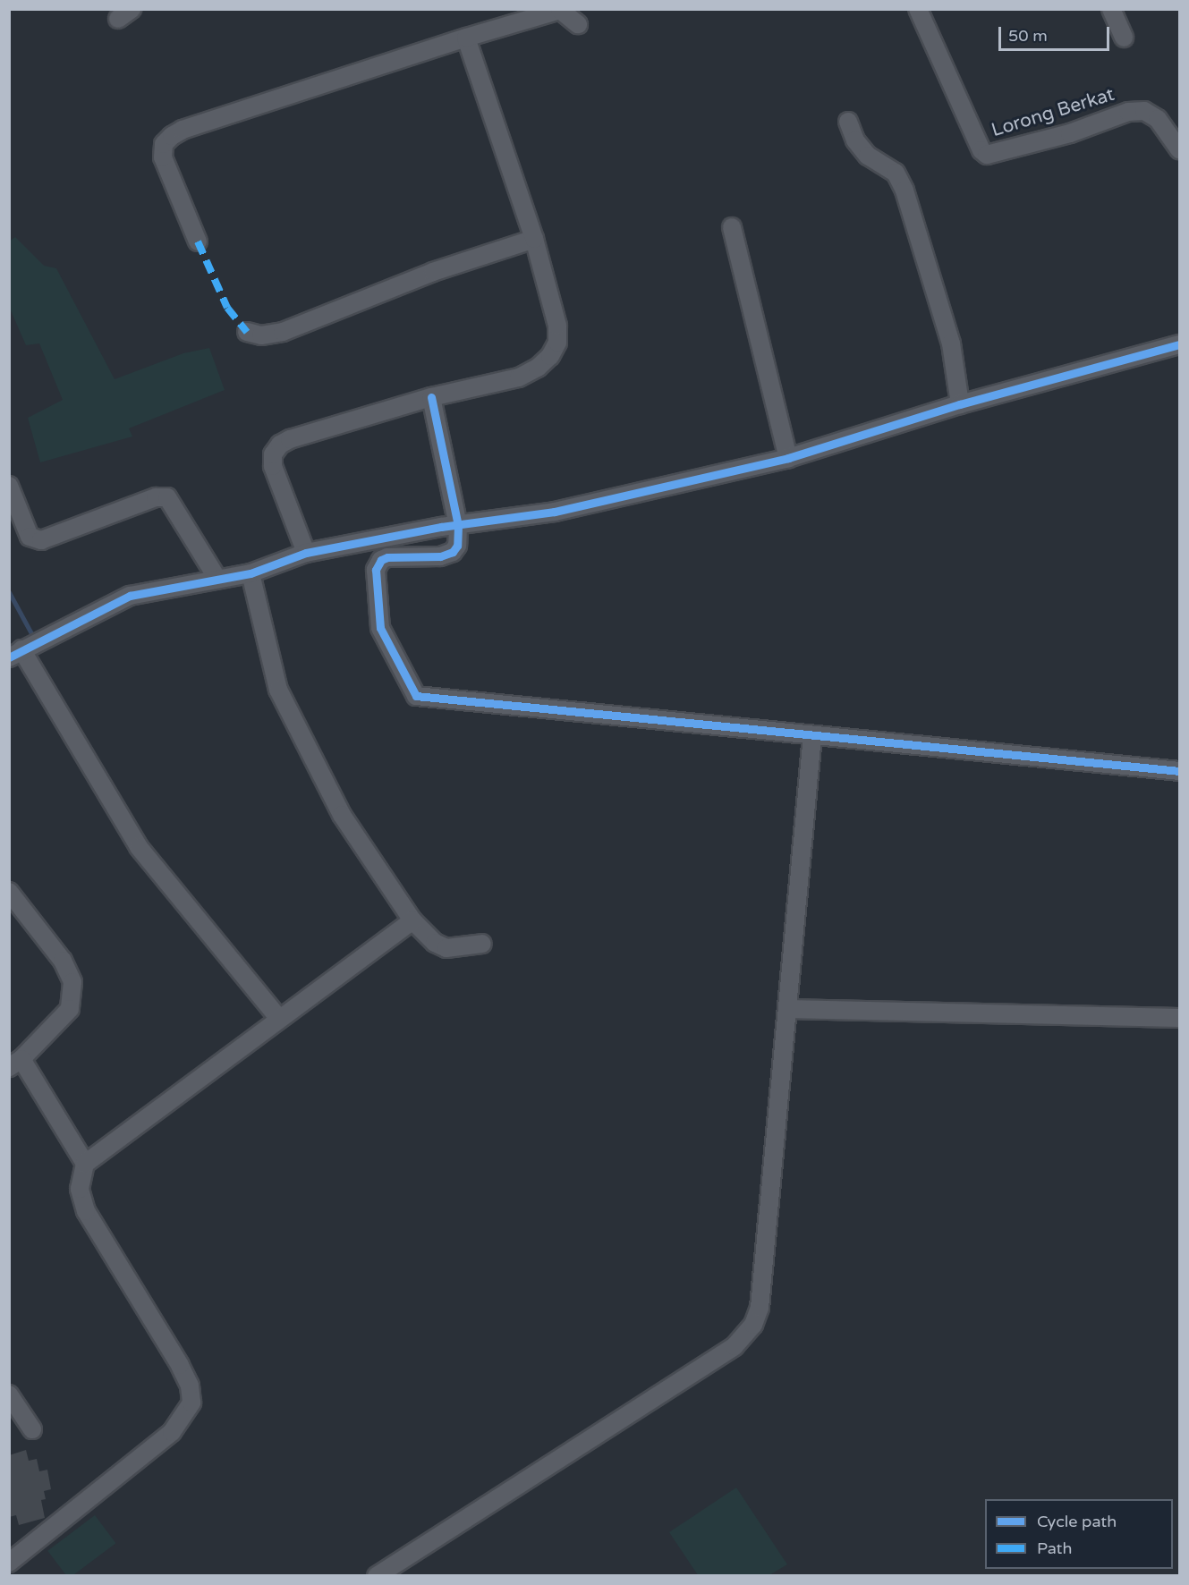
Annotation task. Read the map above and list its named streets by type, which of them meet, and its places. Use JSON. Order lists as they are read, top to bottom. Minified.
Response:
{"streets":{"street":["Lorong Berkat"]},"legend":["Cycle path","Path"],"scale_bar":"50 m"}
